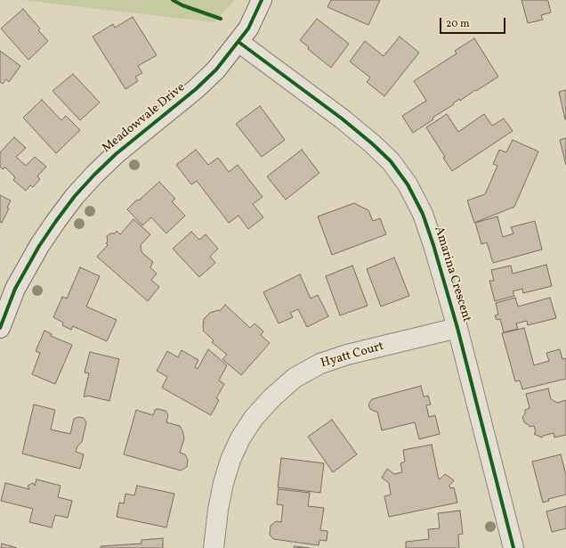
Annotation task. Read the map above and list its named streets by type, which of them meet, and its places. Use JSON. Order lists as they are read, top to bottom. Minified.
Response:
{"streets":{"street":["Meadowvale Drive","Amarina Crescent","Hyatt Court"]},"crossings":[["Meadowvale Drive","Amarina Crescent"],["Amarina Crescent","Hyatt Court"]],"scale_bar":"20 m"}
